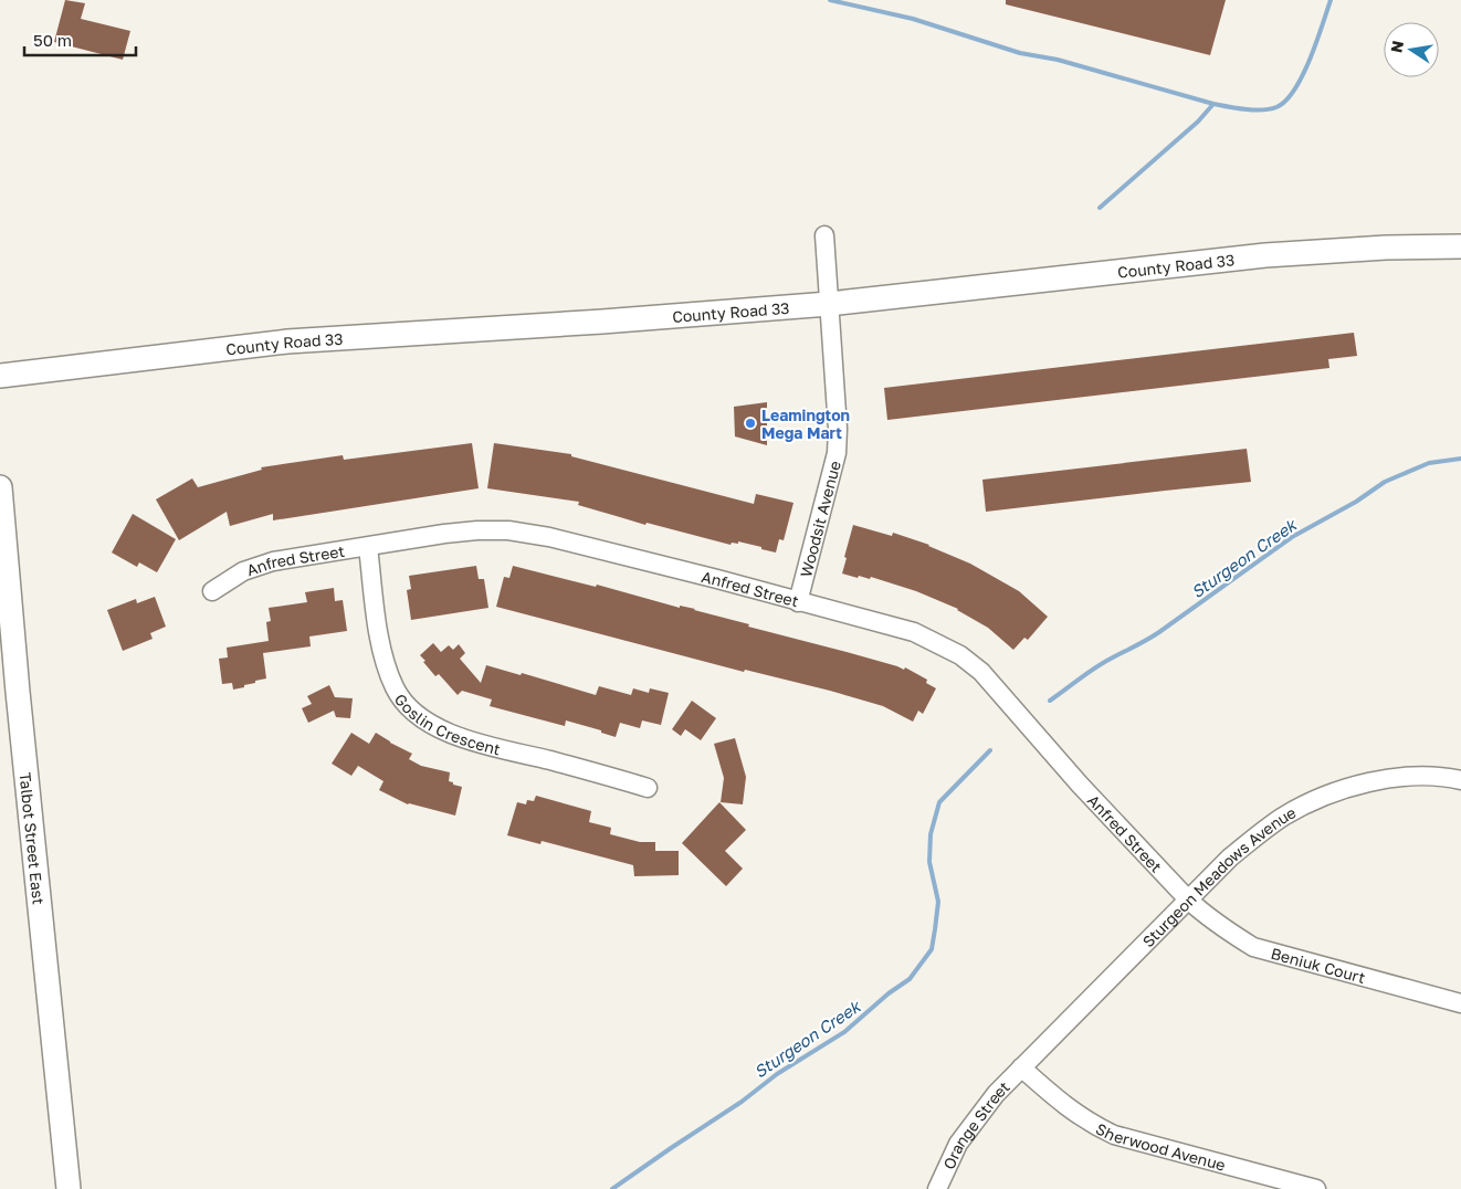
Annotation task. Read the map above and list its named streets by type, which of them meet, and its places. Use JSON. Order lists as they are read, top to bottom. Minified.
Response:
{"streets":{"main road":["County Road 33","Talbot Street East"],"street":["Woodsit Avenue","Anfred Street","Goslin Crescent","Sturgeon Meadows Avenue","Beniuk Court","Orange Street","Sherwood Avenue"]},"crossings":[["County Road 33","Woodsit Avenue"],["Woodsit Avenue","Anfred Street"],["Anfred Street","Goslin Crescent"],["Anfred Street","Sturgeon Meadows Avenue"],["Anfred Street","Beniuk Court"],["Sturgeon Meadows Avenue","Beniuk Court"],["Sturgeon Meadows Avenue","Orange Street"],["Sturgeon Meadows Avenue","Sherwood Avenue"],["Orange Street","Sherwood Avenue"]],"water":["Sturgeon Creek"],"places":["Leamington Mega Mart"],"scale_bar":"50 m","north":"left"}
